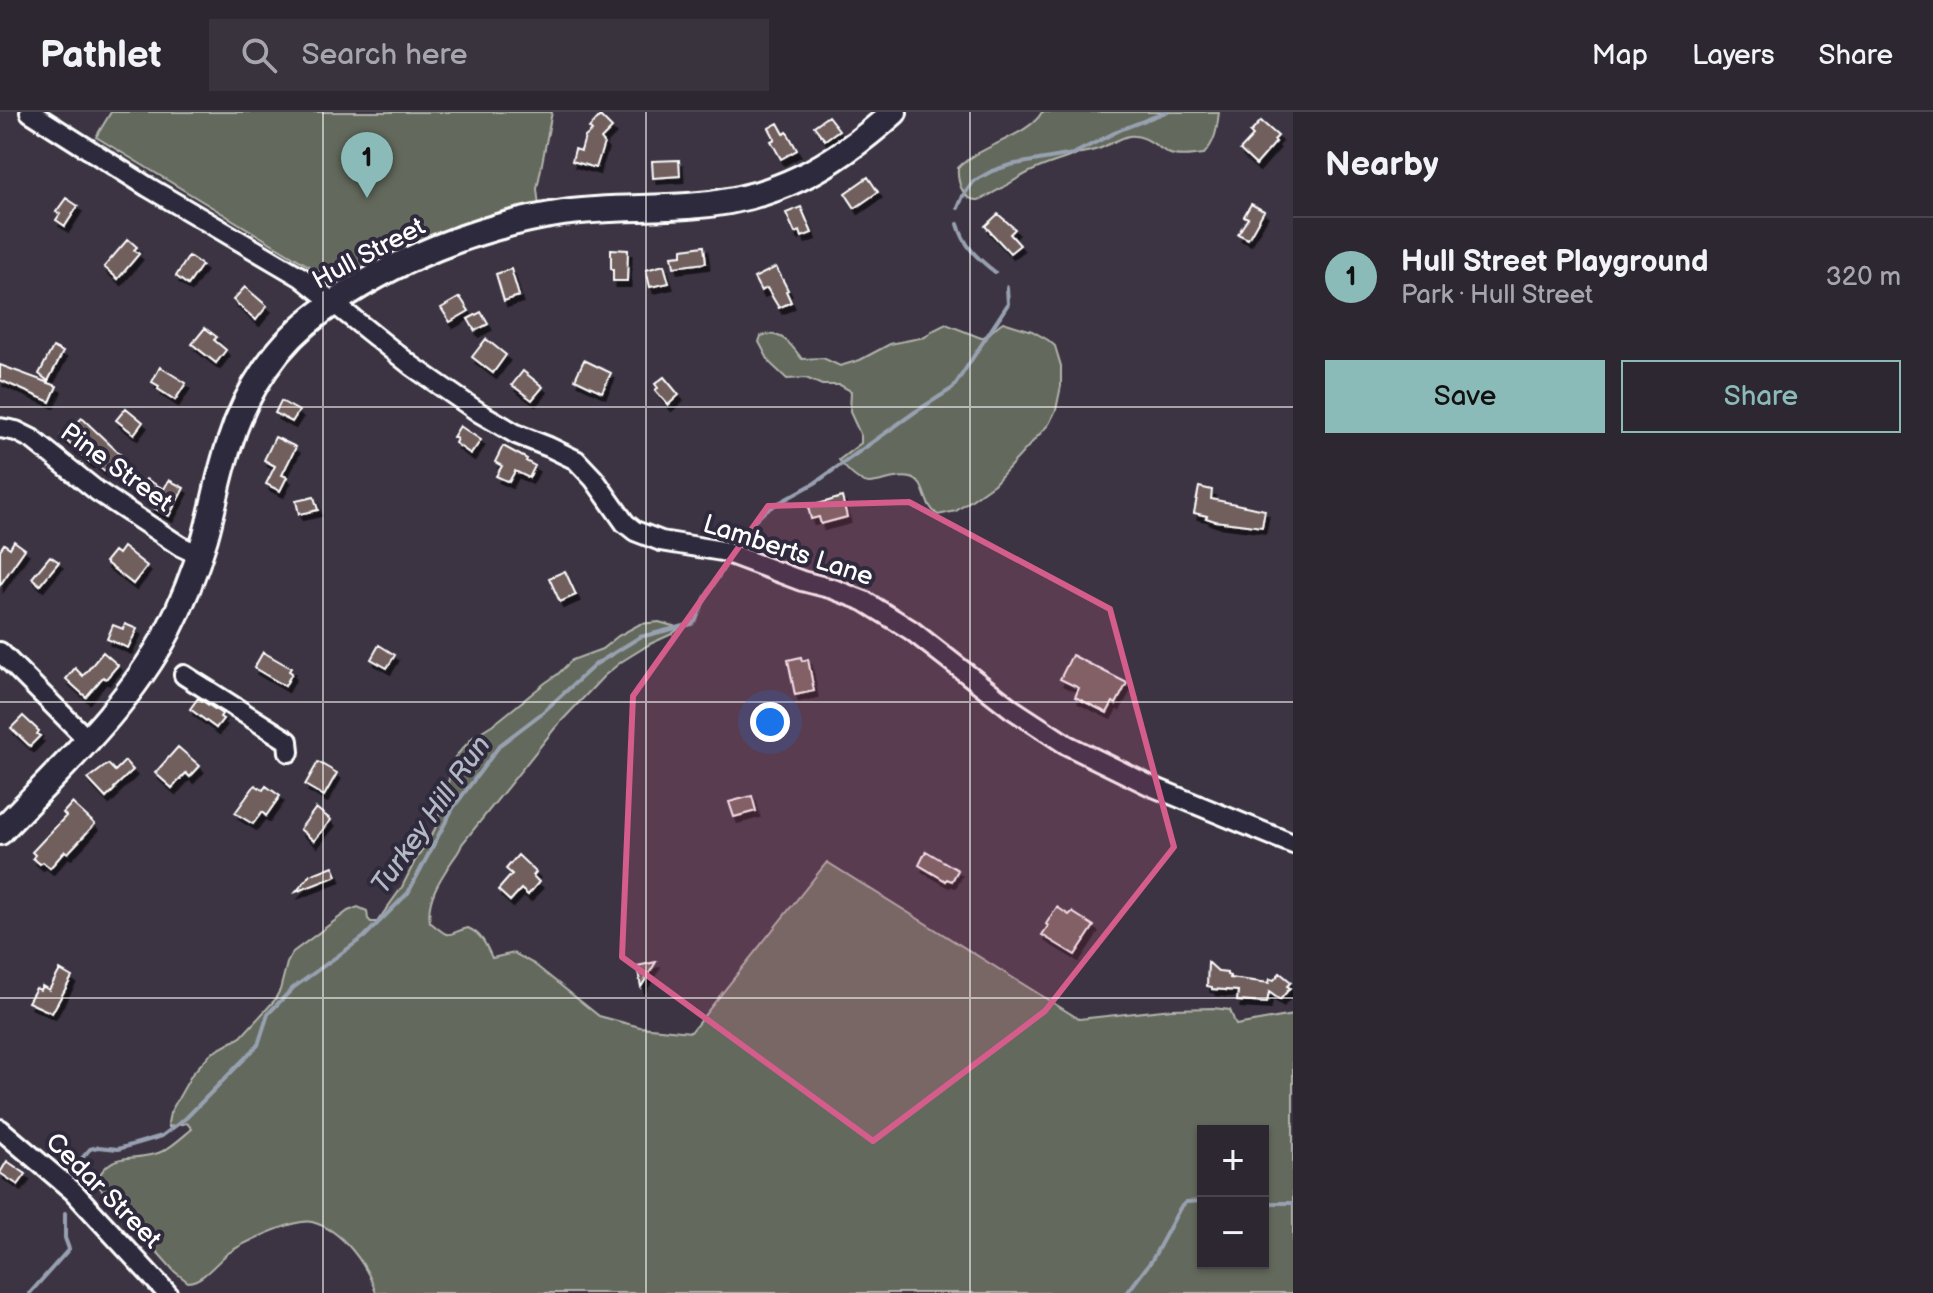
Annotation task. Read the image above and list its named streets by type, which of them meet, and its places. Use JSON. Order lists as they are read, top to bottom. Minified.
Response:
{"streets":{"main road":["Hull Street"],"street":["Pine Street","Lamberts Lane","Cedar Street"]},"crossings":[["Hull Street","Pine Street"],["Hull Street","Lamberts Lane"]],"water":["Turkey Hill Run"],"page":{"header":"Pathlet","search":"Search here","nav":["Map","Layers","Share"],"heading":"Nearby","pins":"1","list":[{"mark":"1","name":"Hull Street Playground","note":"Park · Hull Street","value":"320 m"}],"buttons":["Save","Share"],"map_buttons":["+","−"]}}
